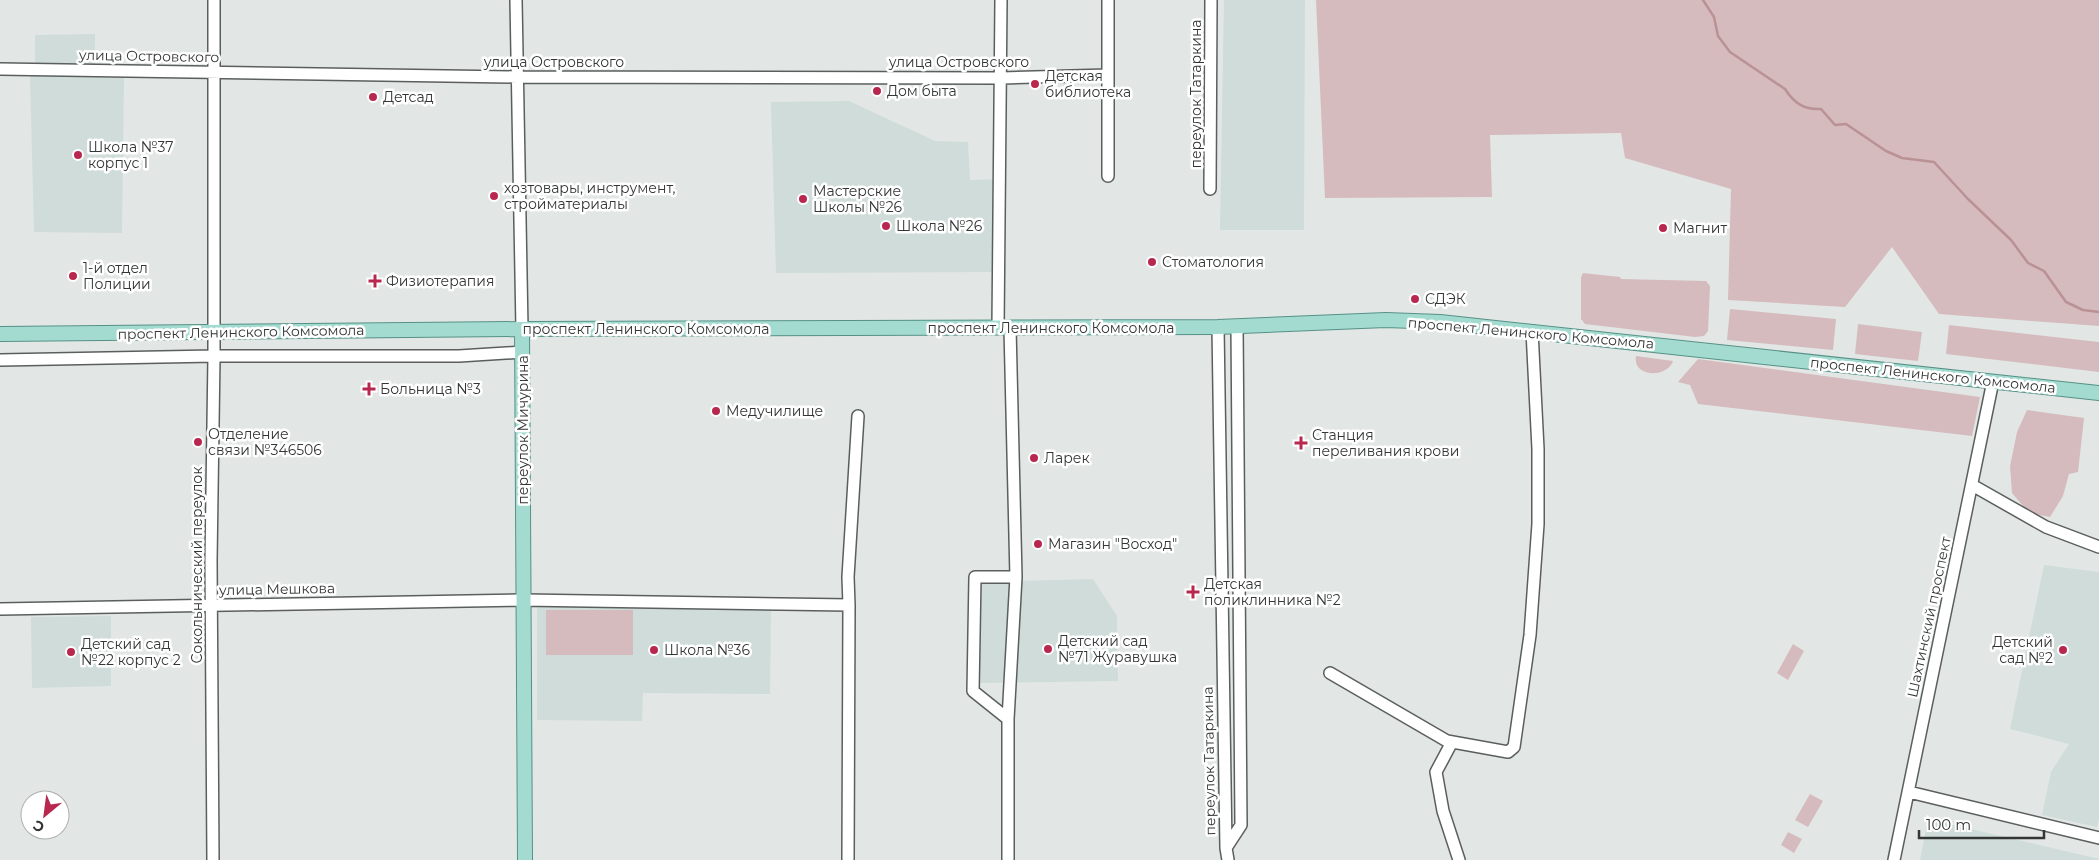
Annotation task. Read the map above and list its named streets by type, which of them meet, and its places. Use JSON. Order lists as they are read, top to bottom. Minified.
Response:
{"streets":{"main road":["проспект Ленинского Комсомола","переулок Мичурина"],"street":["улица Островского","переулок Татаркина","Сокольнический переулок","улица Мешкова","Шахтинский проспект"]},"crossings":[["улица Островского","переулок Мичурина"],["улица Островского","Сокольнический переулок"],["переулок Татаркина","проспект Ленинского Комсомола"],["проспект Ленинского Комсомола","переулок Мичурина"],["проспект Ленинского Комсомола","Сокольнический переулок"],["проспект Ленинского Комсомола","Шахтинский проспект"],["переулок Мичурина","улица Мешкова"],["Сокольнический переулок","улица Мешкова"]],"places":{"other":["Детская библиотека","Дом быта","Детсад","Школа №37 корпус 1","хозтовары, инструмент, стройматериалы","Мастерские Школы №26","Школа №26","Магнит","Стоматология","1-й отдел Полиции","СДЭК","Медучилище","Отделение связи №346506","Ларек","Магазин \"Восход\"","Детский сад №71 Журавушка","Школа №36","Детский сад №2","Детский сад №22 корпус 2"],"health":["Физиотерапия","Больница №3","Станция переливания крови","Детская поликлинника №2"]},"scale_bar":"100 m","north":"bottom left"}
